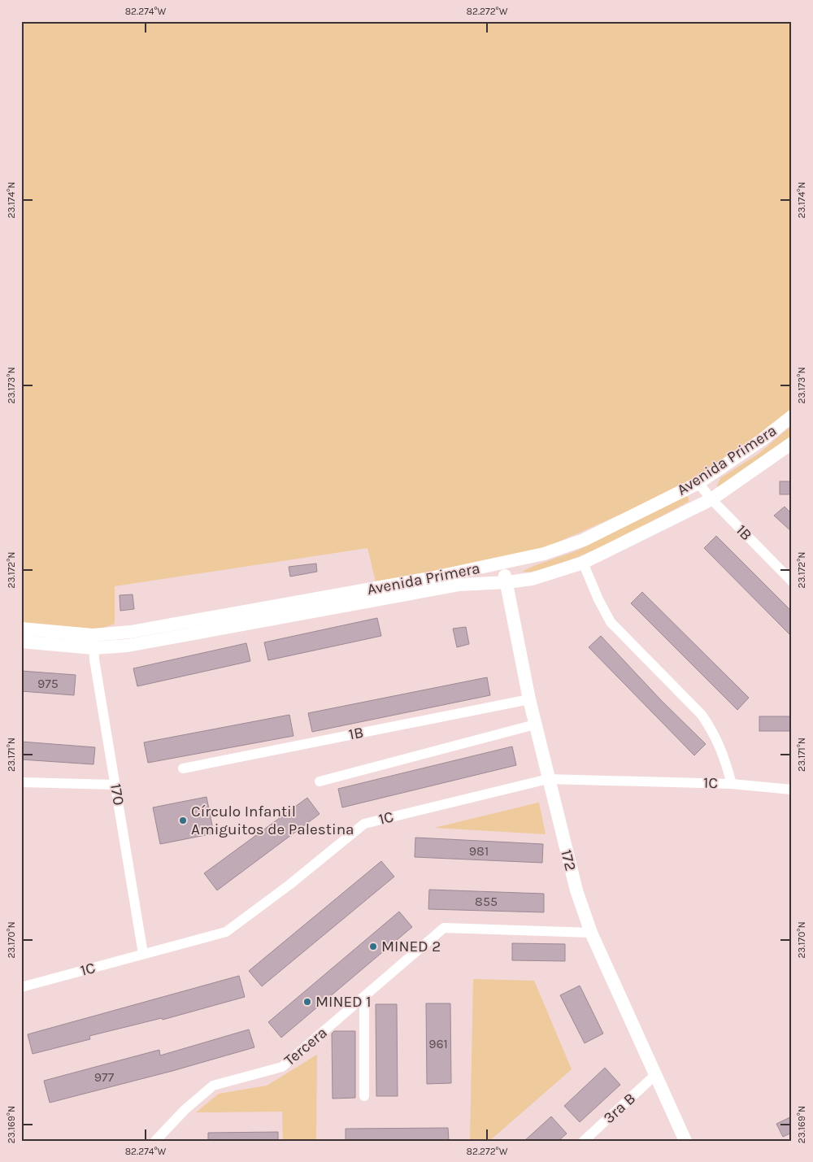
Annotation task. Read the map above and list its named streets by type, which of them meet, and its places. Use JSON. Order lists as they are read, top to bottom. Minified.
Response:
{"streets":{"street":["Avenida Primera","1B","1C","170","172","Tercera","3ra B"]},"crossings":[["Avenida Primera","1B"],["Avenida Primera","170"],["Avenida Primera","172"],["1B","172"],["1C","170"],["1C","172"],["172","Tercera"],["172","3ra B"]],"places":["Círculo Infantil Amiguitos de Palestina","MINED 2","MINED 1"],"house_numbers":["975","981","855","961","977"],"coordinates":["82.274°W","82.272°W","23.174°N","23.173°N","23.172°N","23.171°N","23.170°N","23.169°N"]}
